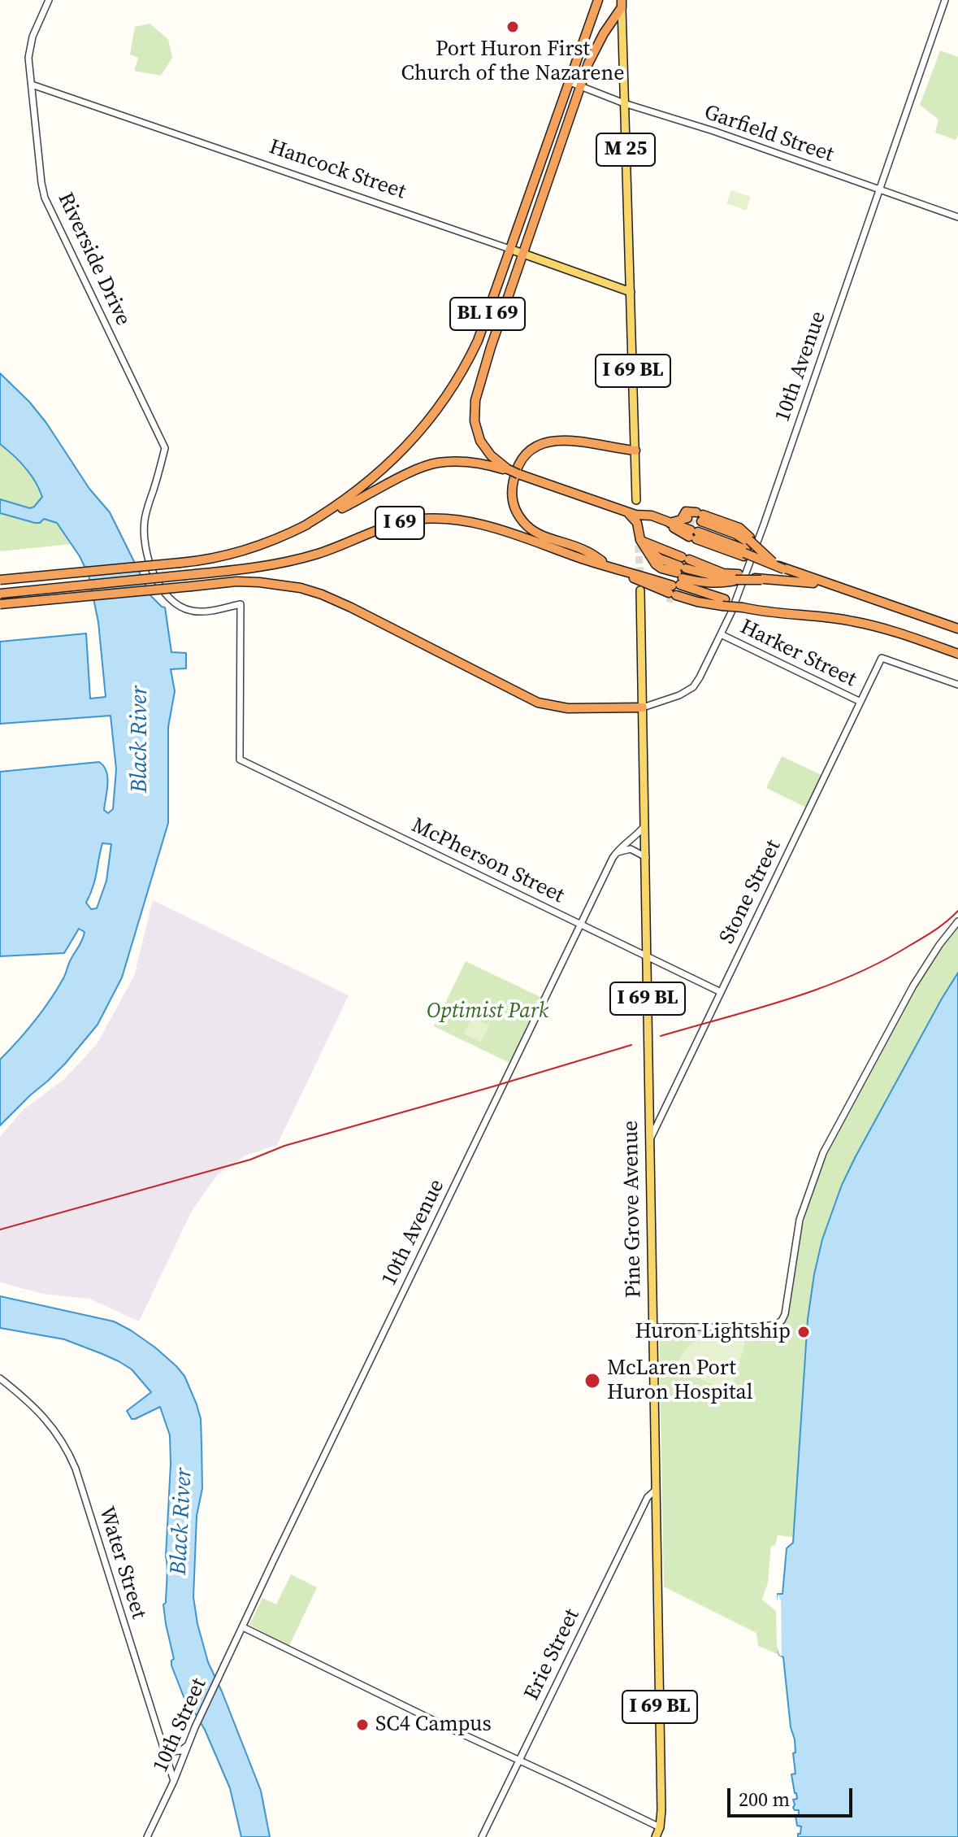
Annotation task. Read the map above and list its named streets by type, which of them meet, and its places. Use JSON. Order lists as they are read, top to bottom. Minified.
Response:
{"streets":{"highway":["BL I 69","I 69"],"main road":["M 25","Hancock Street","I 69 BL","Pine Grove Avenue"],"street":["Garfield Street","Riverside Drive","10th Avenue","Harker Street","McPherson Street","Stone Street","Water Street","Erie Street","10th Street"]},"crossings":[["Garfield Street","M 25"],["Garfield Street","10th Avenue"],["M 25","Hancock Street"],["M 25","I 69 BL"],["Hancock Street","Riverside Drive"],["Hancock Street","BL I 69"],["Hancock Street","I 69 BL"],["Riverside Drive","McPherson Street"],["BL I 69","I 69"],["10th Avenue","Harker Street"],["10th Avenue","McPherson Street"],["10th Avenue","Pine Grove Avenue"],["10th Avenue","10th Street"],["I 69 BL","Pine Grove Avenue"],["Harker Street","Stone Street"],["McPherson Street","Stone Street"],["McPherson Street","Pine Grove Avenue"],["Stone Street","Pine Grove Avenue"],["Pine Grove Avenue","Erie Street"],["Water Street","10th Street"]],"water":["Black River"],"parks":["Optimist Park"],"places":["Port Huron First Church of the Nazarene","Huron Lightship","McLaren Port Huron Hospital","SC4 Campus"],"scale_bar":"200 m"}
